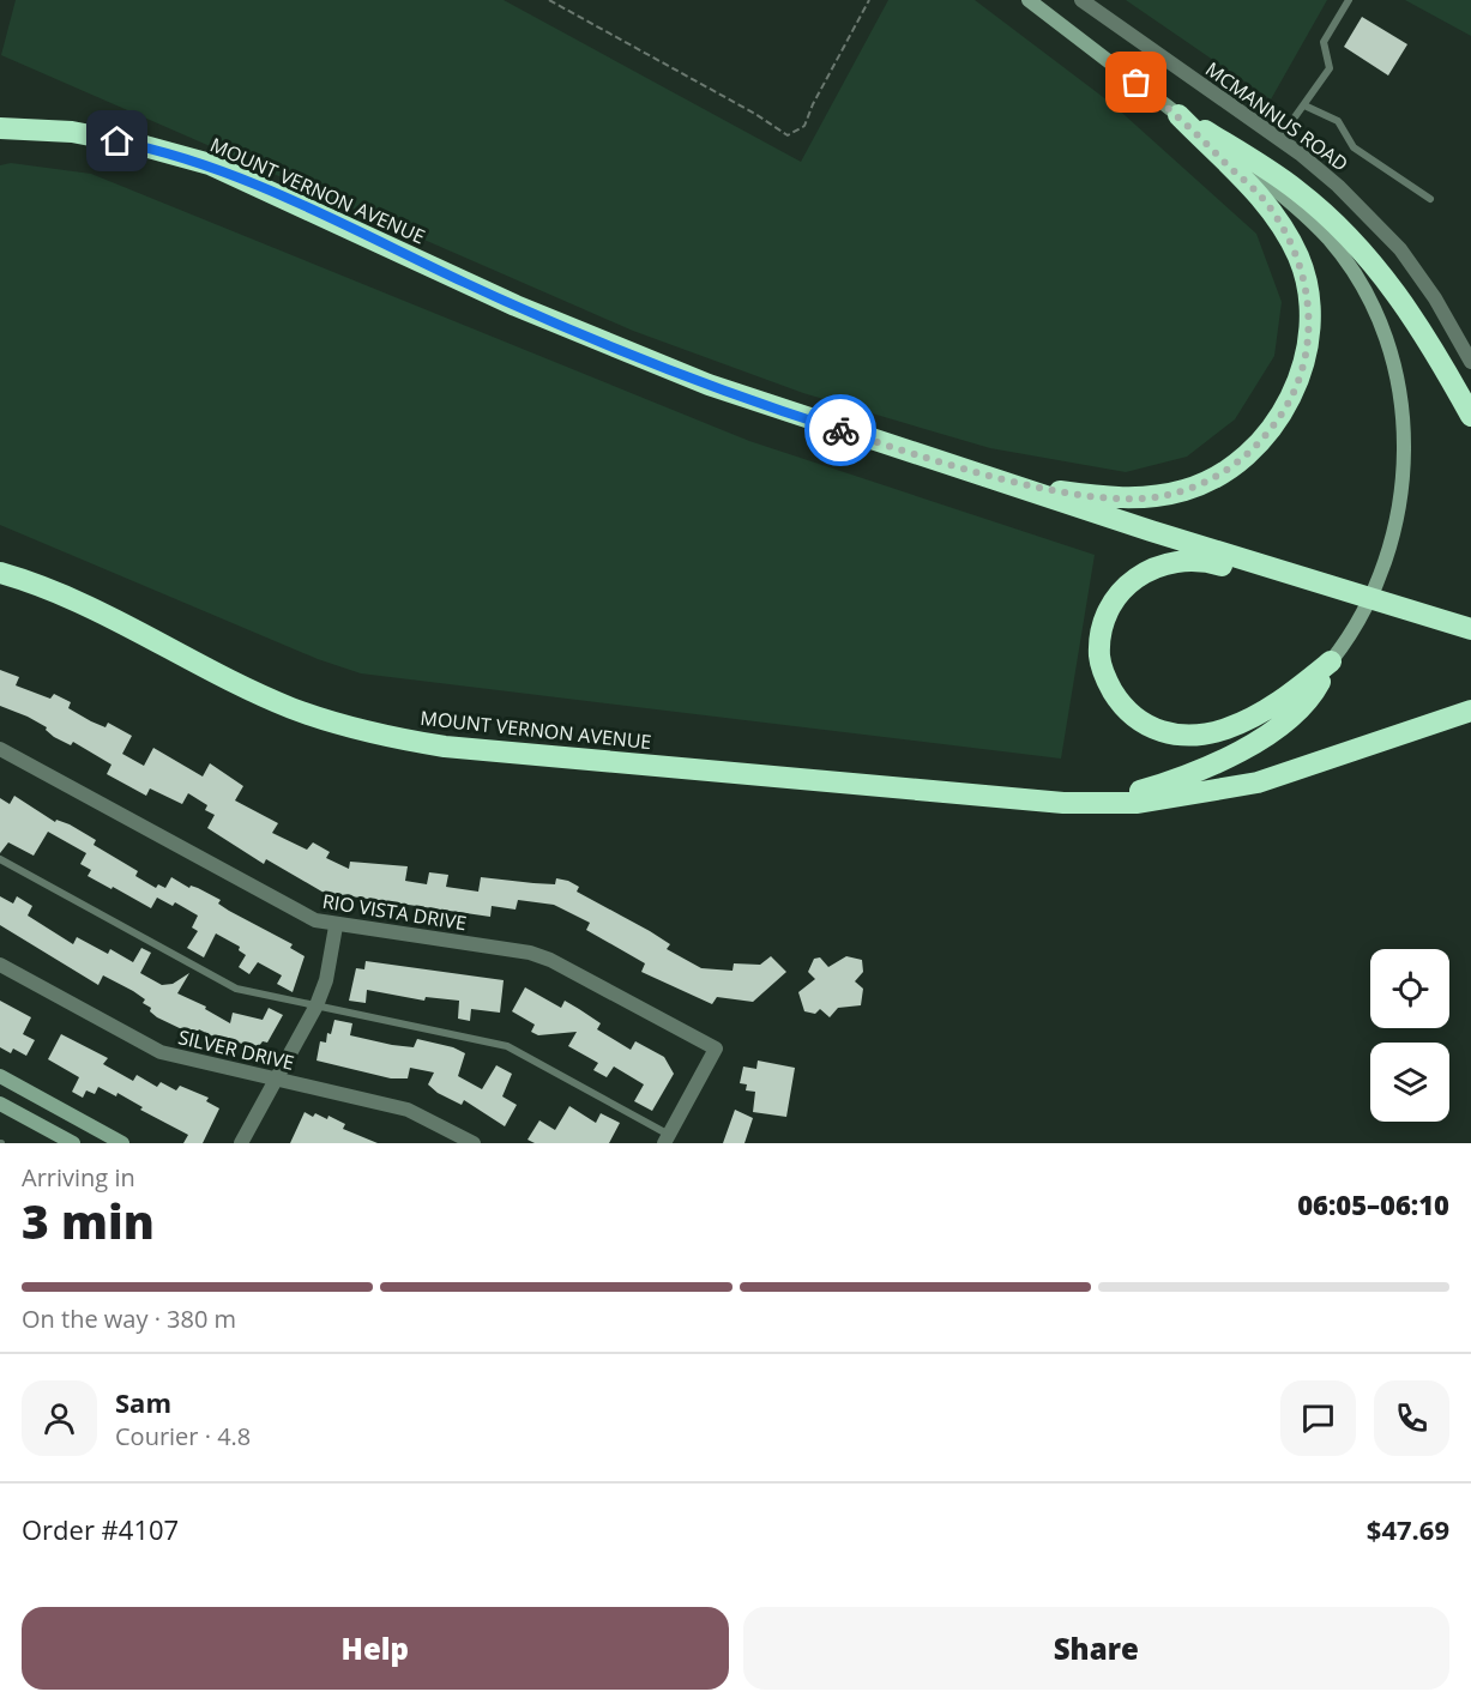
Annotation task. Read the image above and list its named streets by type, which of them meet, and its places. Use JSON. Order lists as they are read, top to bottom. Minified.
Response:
{"streets":{"highway":["MOUNT VERNON AVENUE"],"street":["MCMANNUS ROAD","RIO VISTA DRIVE","SILVER DRIVE"]},"page":{"heading":["3 min","Arriving in","06:05–06:10"],"panel":["Sam","Courier · 4.8","Order #4107","$47.69"],"bar":"On the way · 380 m","buttons":["Help","Share"]}}
